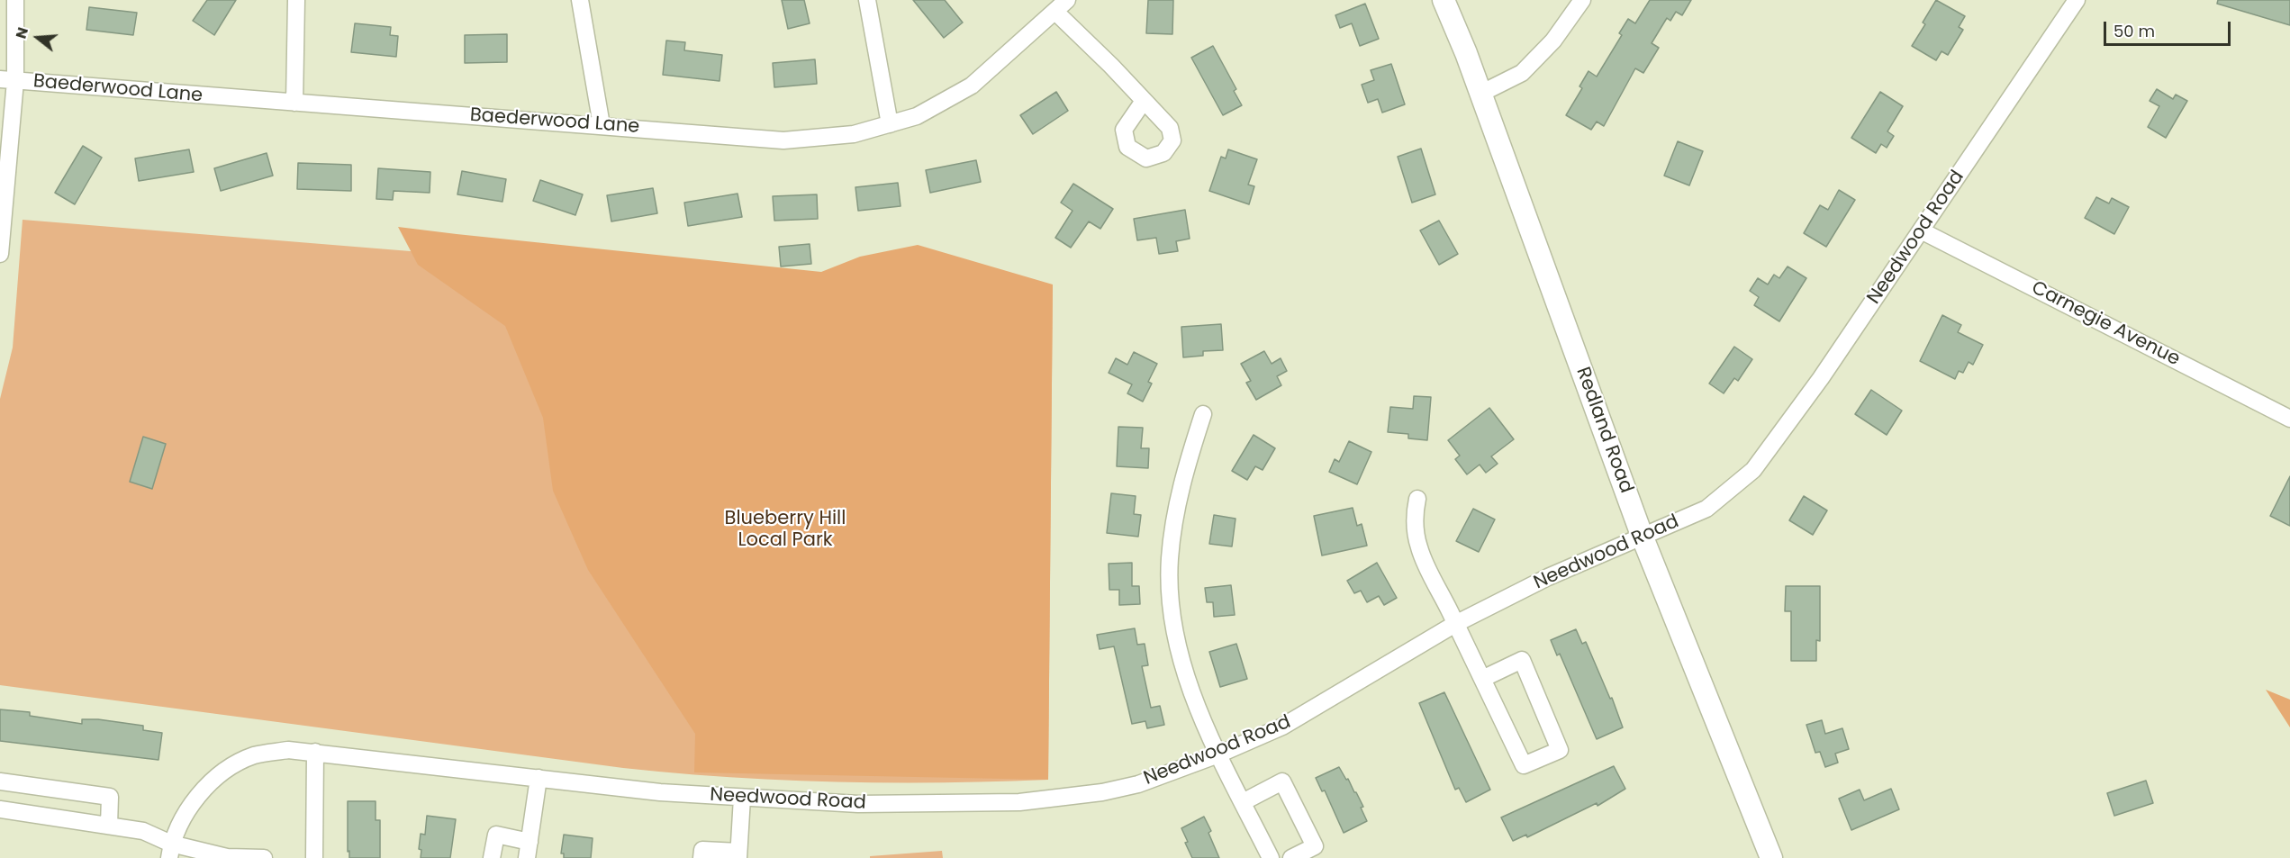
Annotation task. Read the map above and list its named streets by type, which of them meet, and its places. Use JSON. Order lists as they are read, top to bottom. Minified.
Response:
{"streets":{"main road":["Redland Road"],"street":["Baederwood Lane","Needwood Road","Carnegie Avenue"]},"crossings":[["Needwood Road","Carnegie Avenue"],["Needwood Road","Redland Road"]],"parks":["Blueberry Hill Local Park"],"scale_bar":"50 m","north":"left"}
